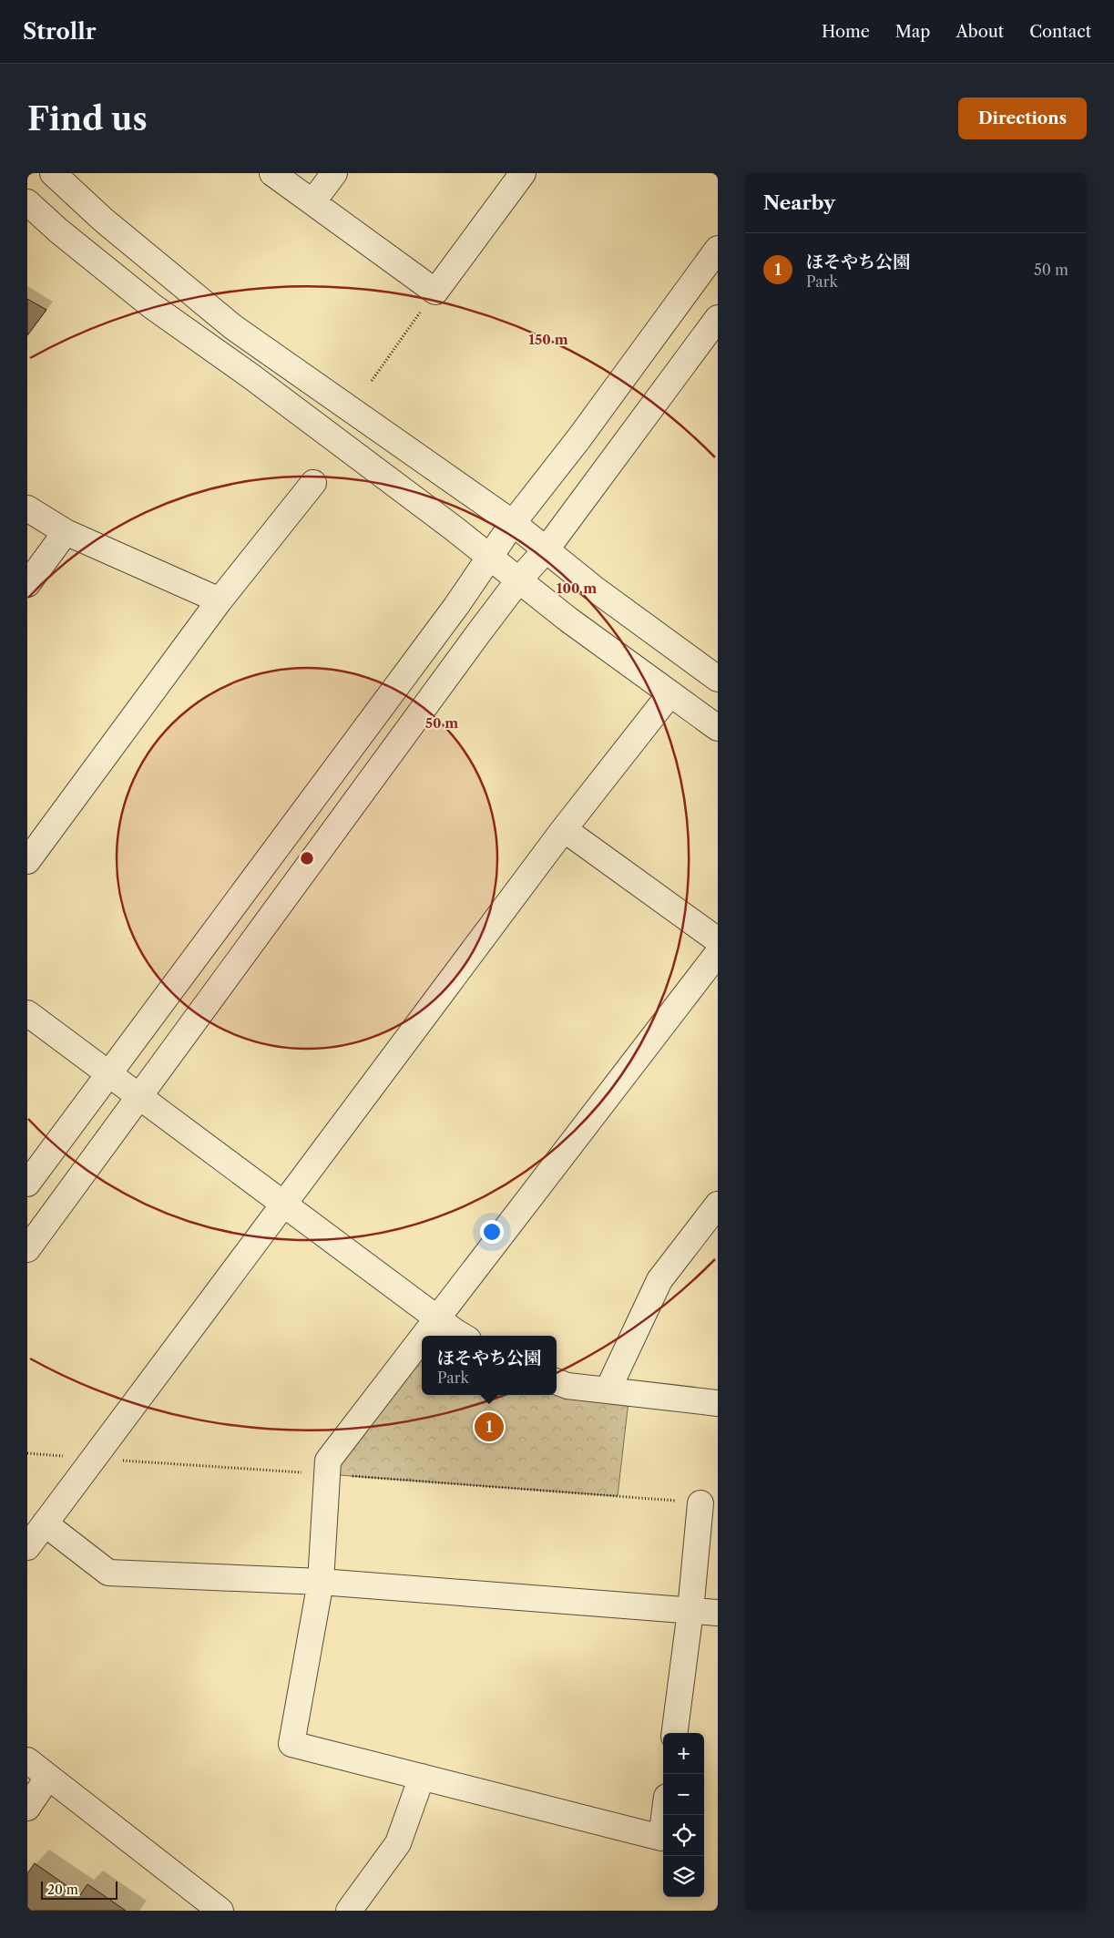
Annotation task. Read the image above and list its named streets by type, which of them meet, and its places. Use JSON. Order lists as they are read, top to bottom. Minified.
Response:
{"scale_bar":"20 m","page":{"header":"Strollr","nav":["Home","Map","About","Contact"],"buttons":"Directions","title":"Find us","heading":"Nearby","list":[{"mark":"1","name":"ほそやち公園","note":"Park","value":"50 m"}],"popup":["ほそやち公園","Park"],"pins":"1","map_buttons":["+","−"],"scale":"20 m"},"rings":["150 m","100 m","50 m"]}
